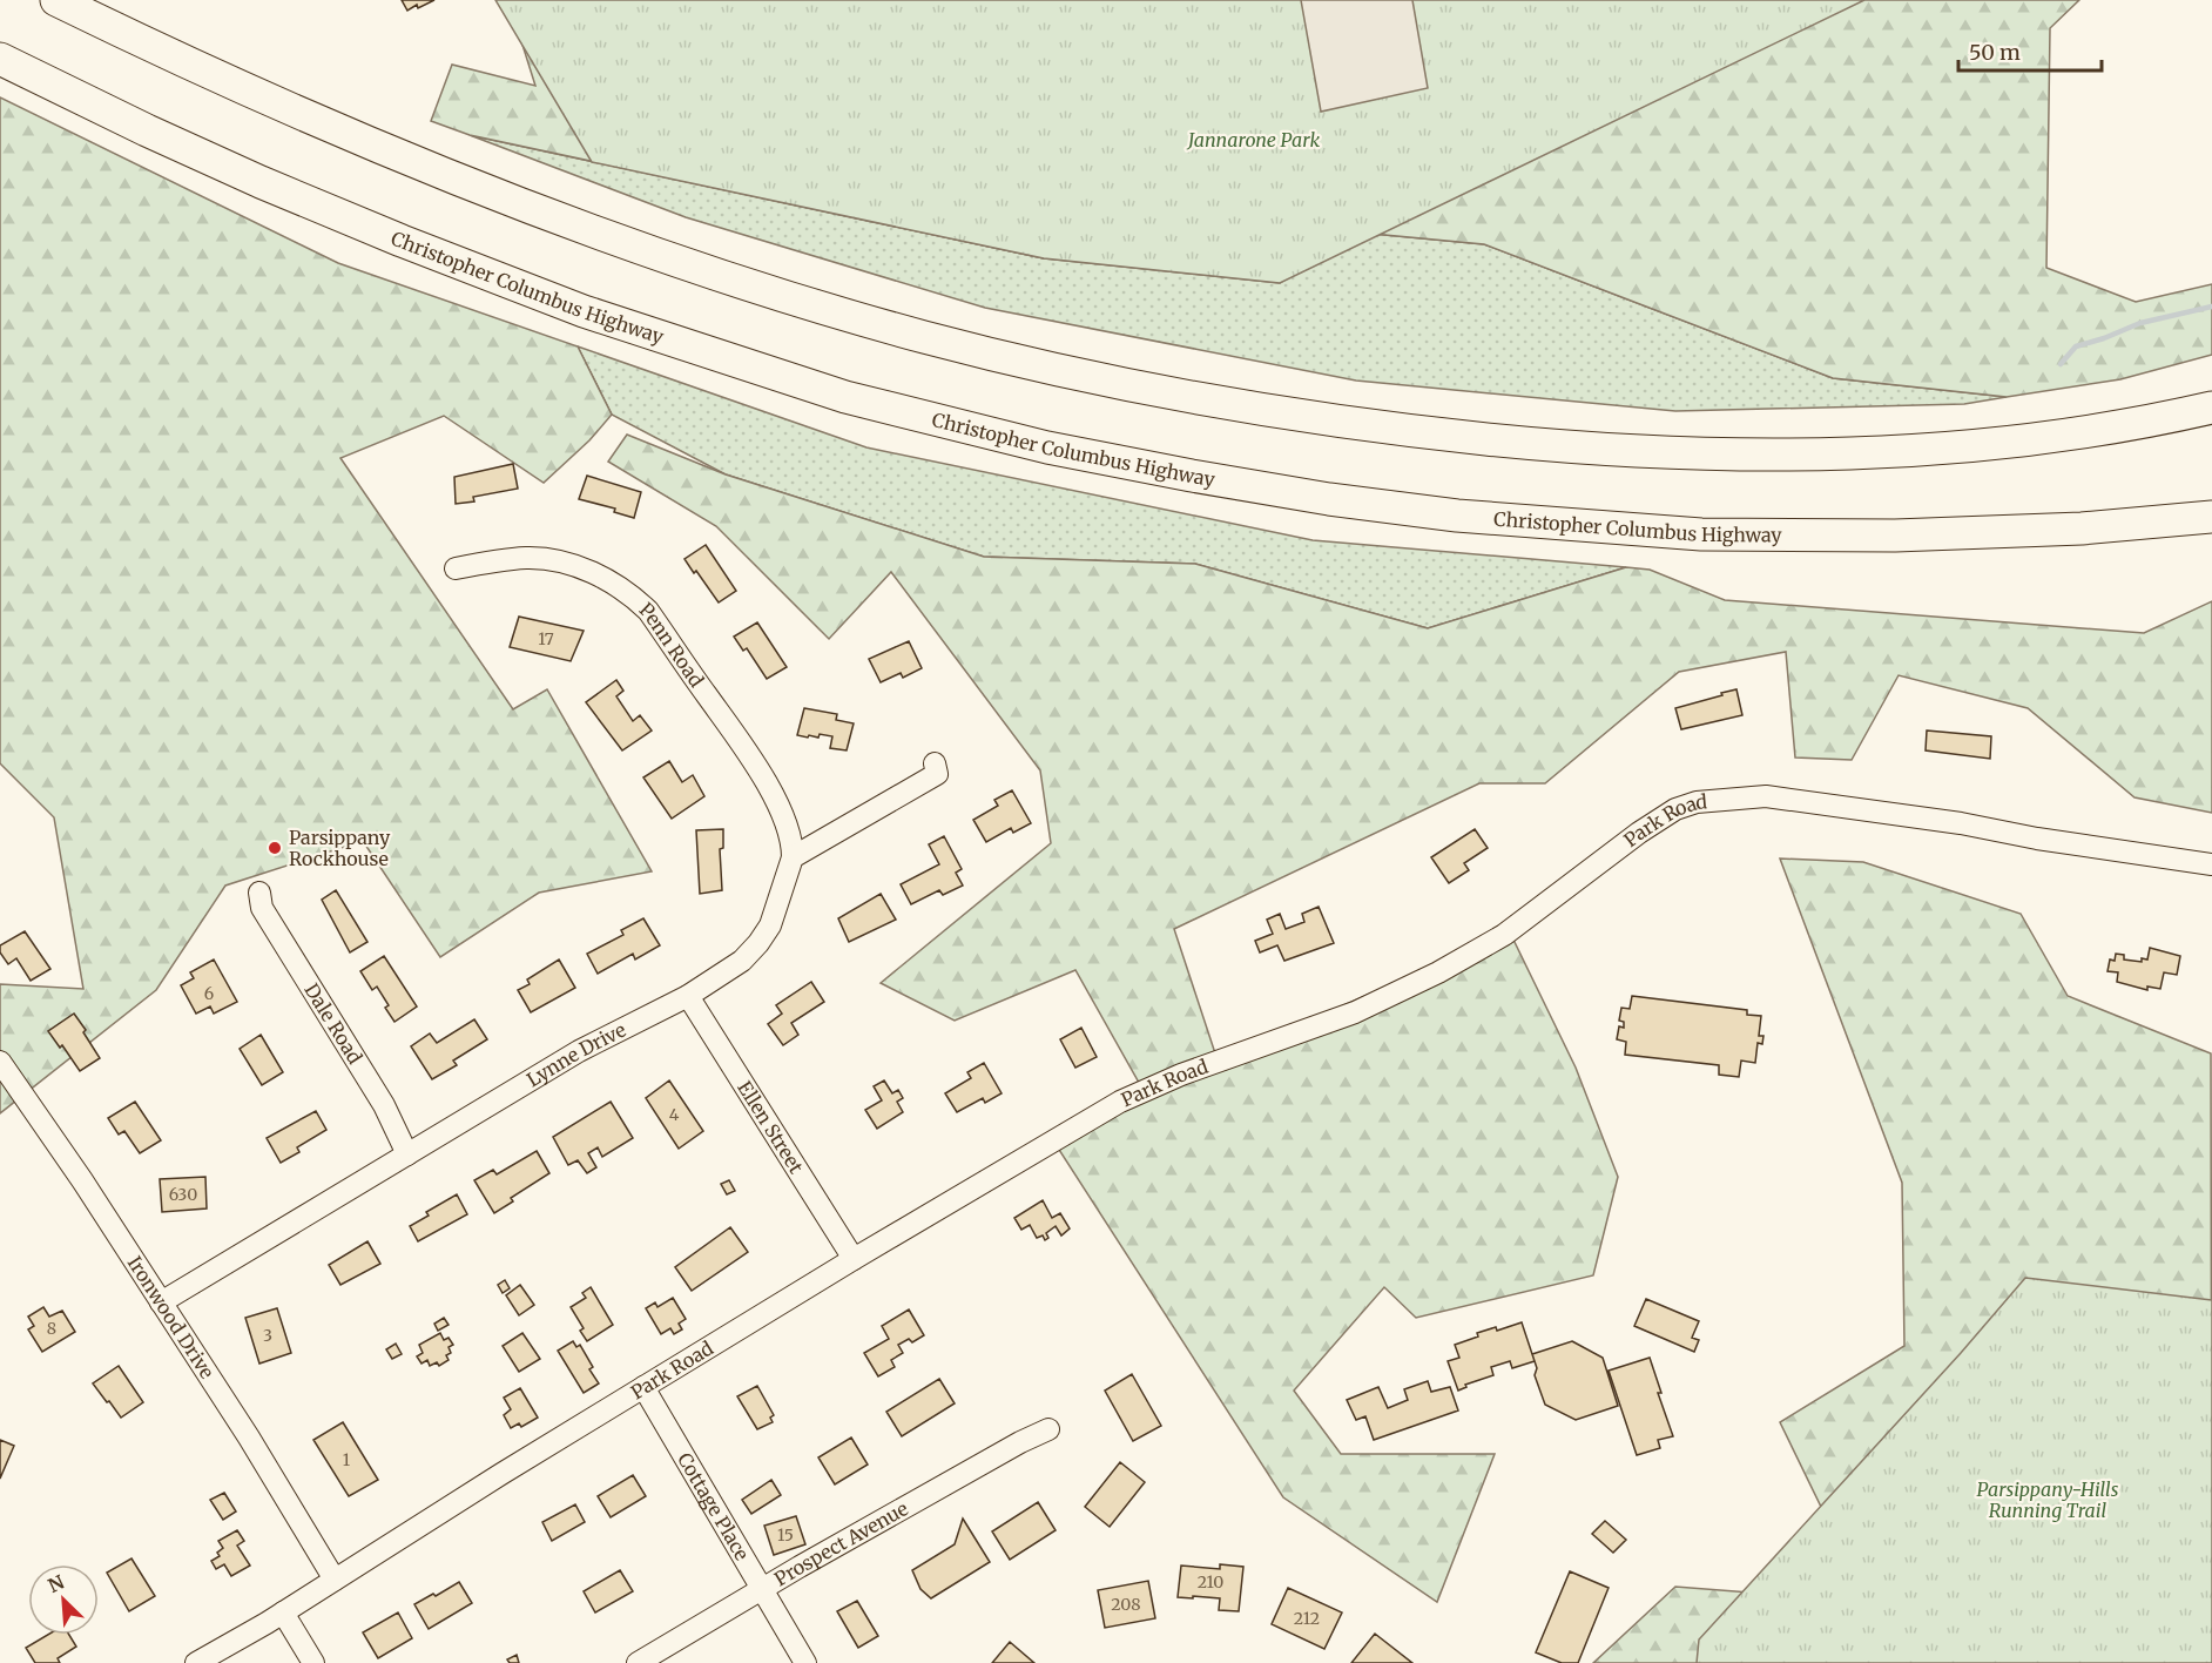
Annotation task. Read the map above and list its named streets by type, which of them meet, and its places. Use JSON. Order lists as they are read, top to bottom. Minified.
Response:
{"streets":{"highway":["Christopher Columbus Highway"],"street":["Penn Road","Park Road","Dale Road","Lynne Drive","Ellen Street","Ironwood Drive","Cottage Place","Prospect Avenue"]},"crossings":[["Penn Road","Lynne Drive"],["Park Road","Ellen Street"],["Park Road","Ironwood Drive"],["Park Road","Cottage Place"],["Dale Road","Lynne Drive"],["Lynne Drive","Ellen Street"],["Lynne Drive","Ironwood Drive"],["Cottage Place","Prospect Avenue"]],"parks":["Jannarone Park","Parsippany-Hills Running Trail"],"places":["Parsippany Rockhouse"],"house_numbers":["17","6","4","630","8","3","1","15","210","208","212"],"scale_bar":"50 m","north":"top left"}
